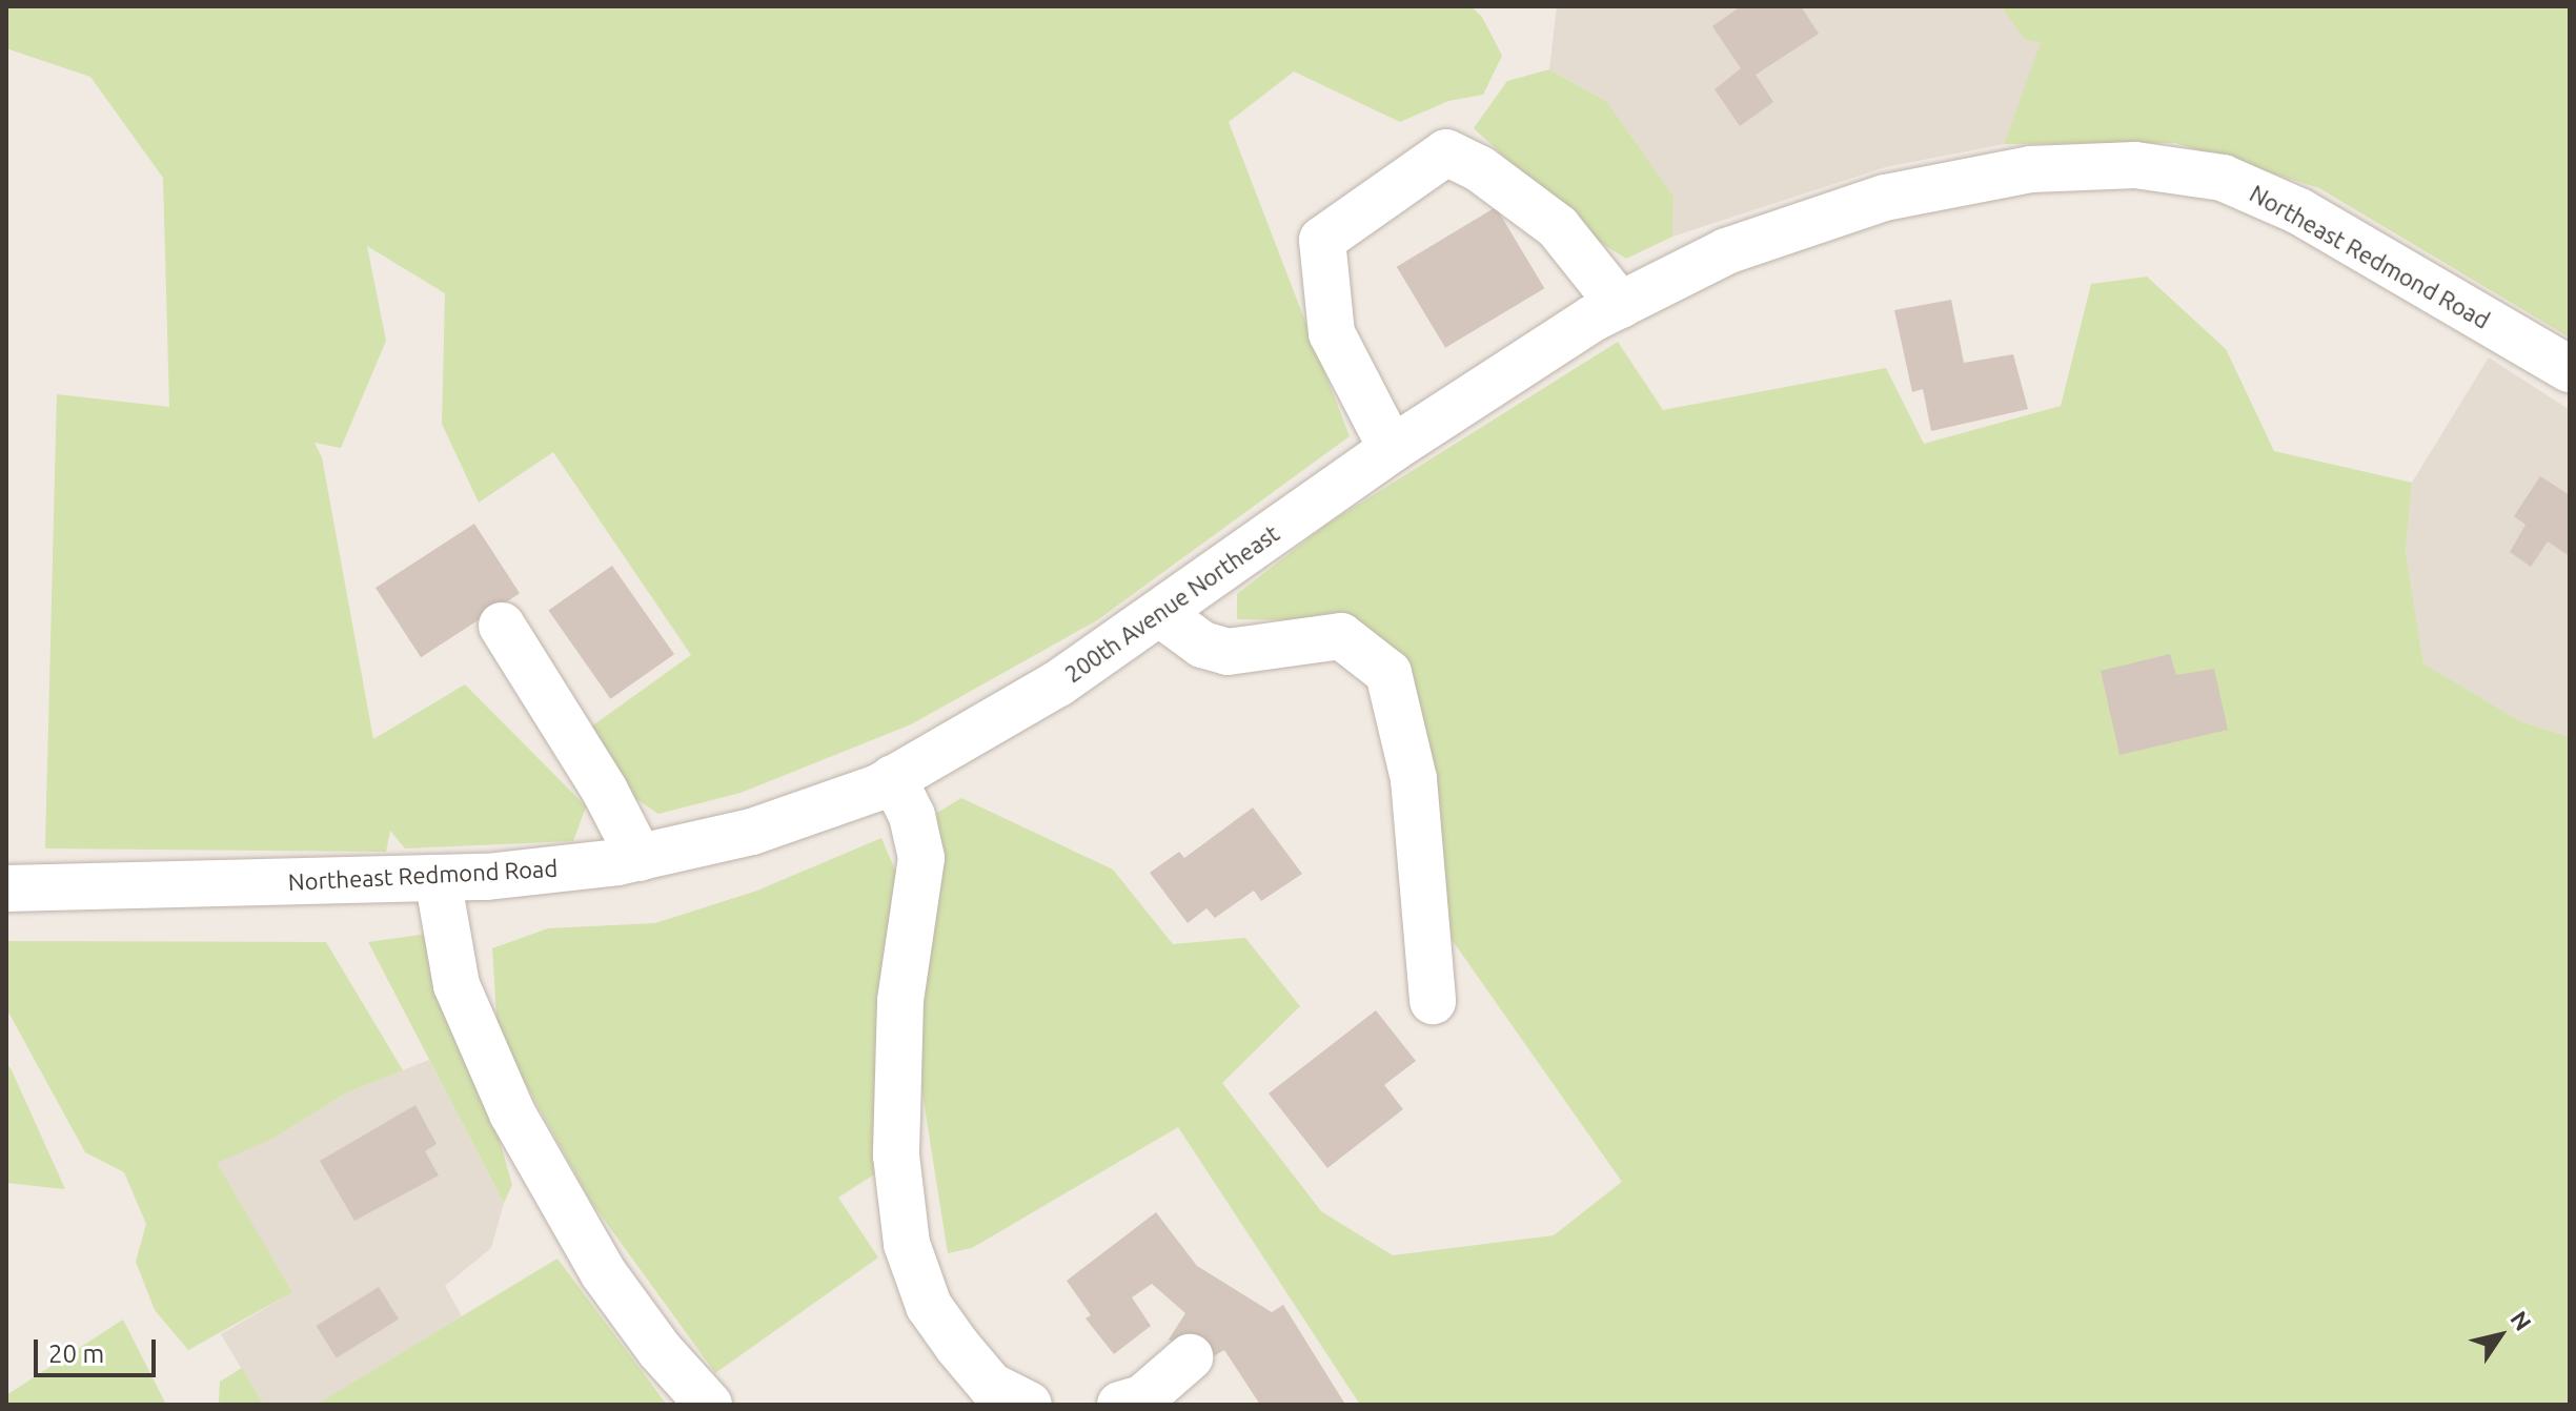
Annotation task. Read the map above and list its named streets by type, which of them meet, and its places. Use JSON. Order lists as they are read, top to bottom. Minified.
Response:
{"streets":{"street":["Northeast Redmond Road","200th Avenue Northeast"]},"crossings":[["Northeast Redmond Road","200th Avenue Northeast"]],"scale_bar":"20 m","north":"top right"}
